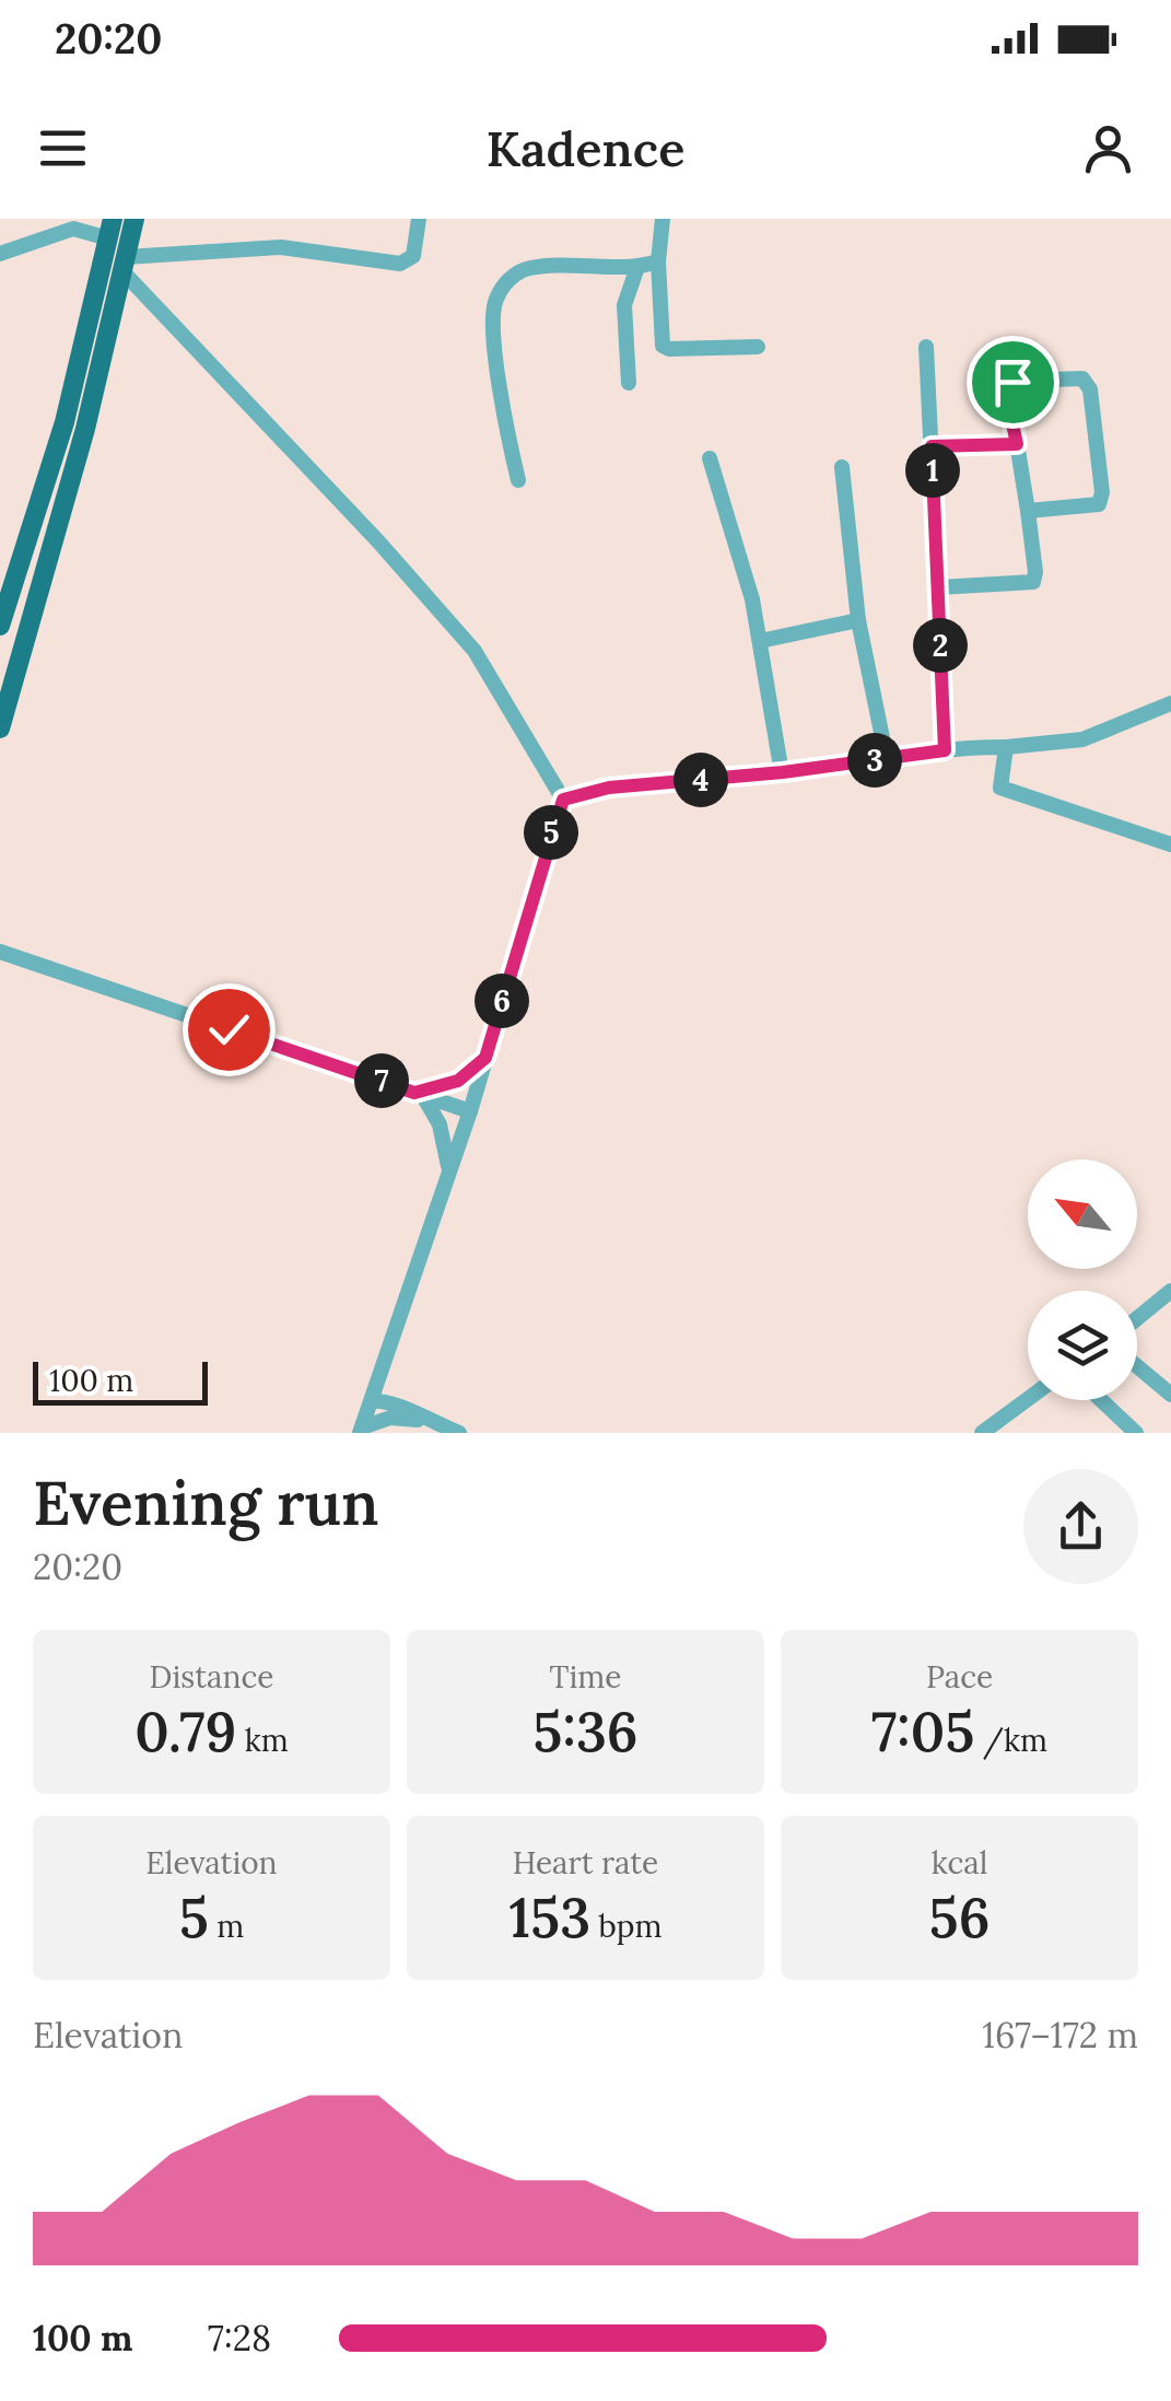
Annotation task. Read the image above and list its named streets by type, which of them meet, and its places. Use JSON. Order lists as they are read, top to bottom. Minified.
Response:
{"scale_bar":"100 m","north":"top left","page":{"status":"20:20","header":"Kadence","pins":["1","2","3","4","5","6","7"],"scale":"100 m","heading":["Evening run","20:20"],"stats":[["Distance","0.79 km"],["Time","5:36"],["Pace","7:05 /km"],["Elevation","5 m"],["Heart rate","153 bpm"],["kcal","56"]],"chart":["Elevation","167–172 m"],"list":[{"name":"100 m","note":"7:28"}]}}
